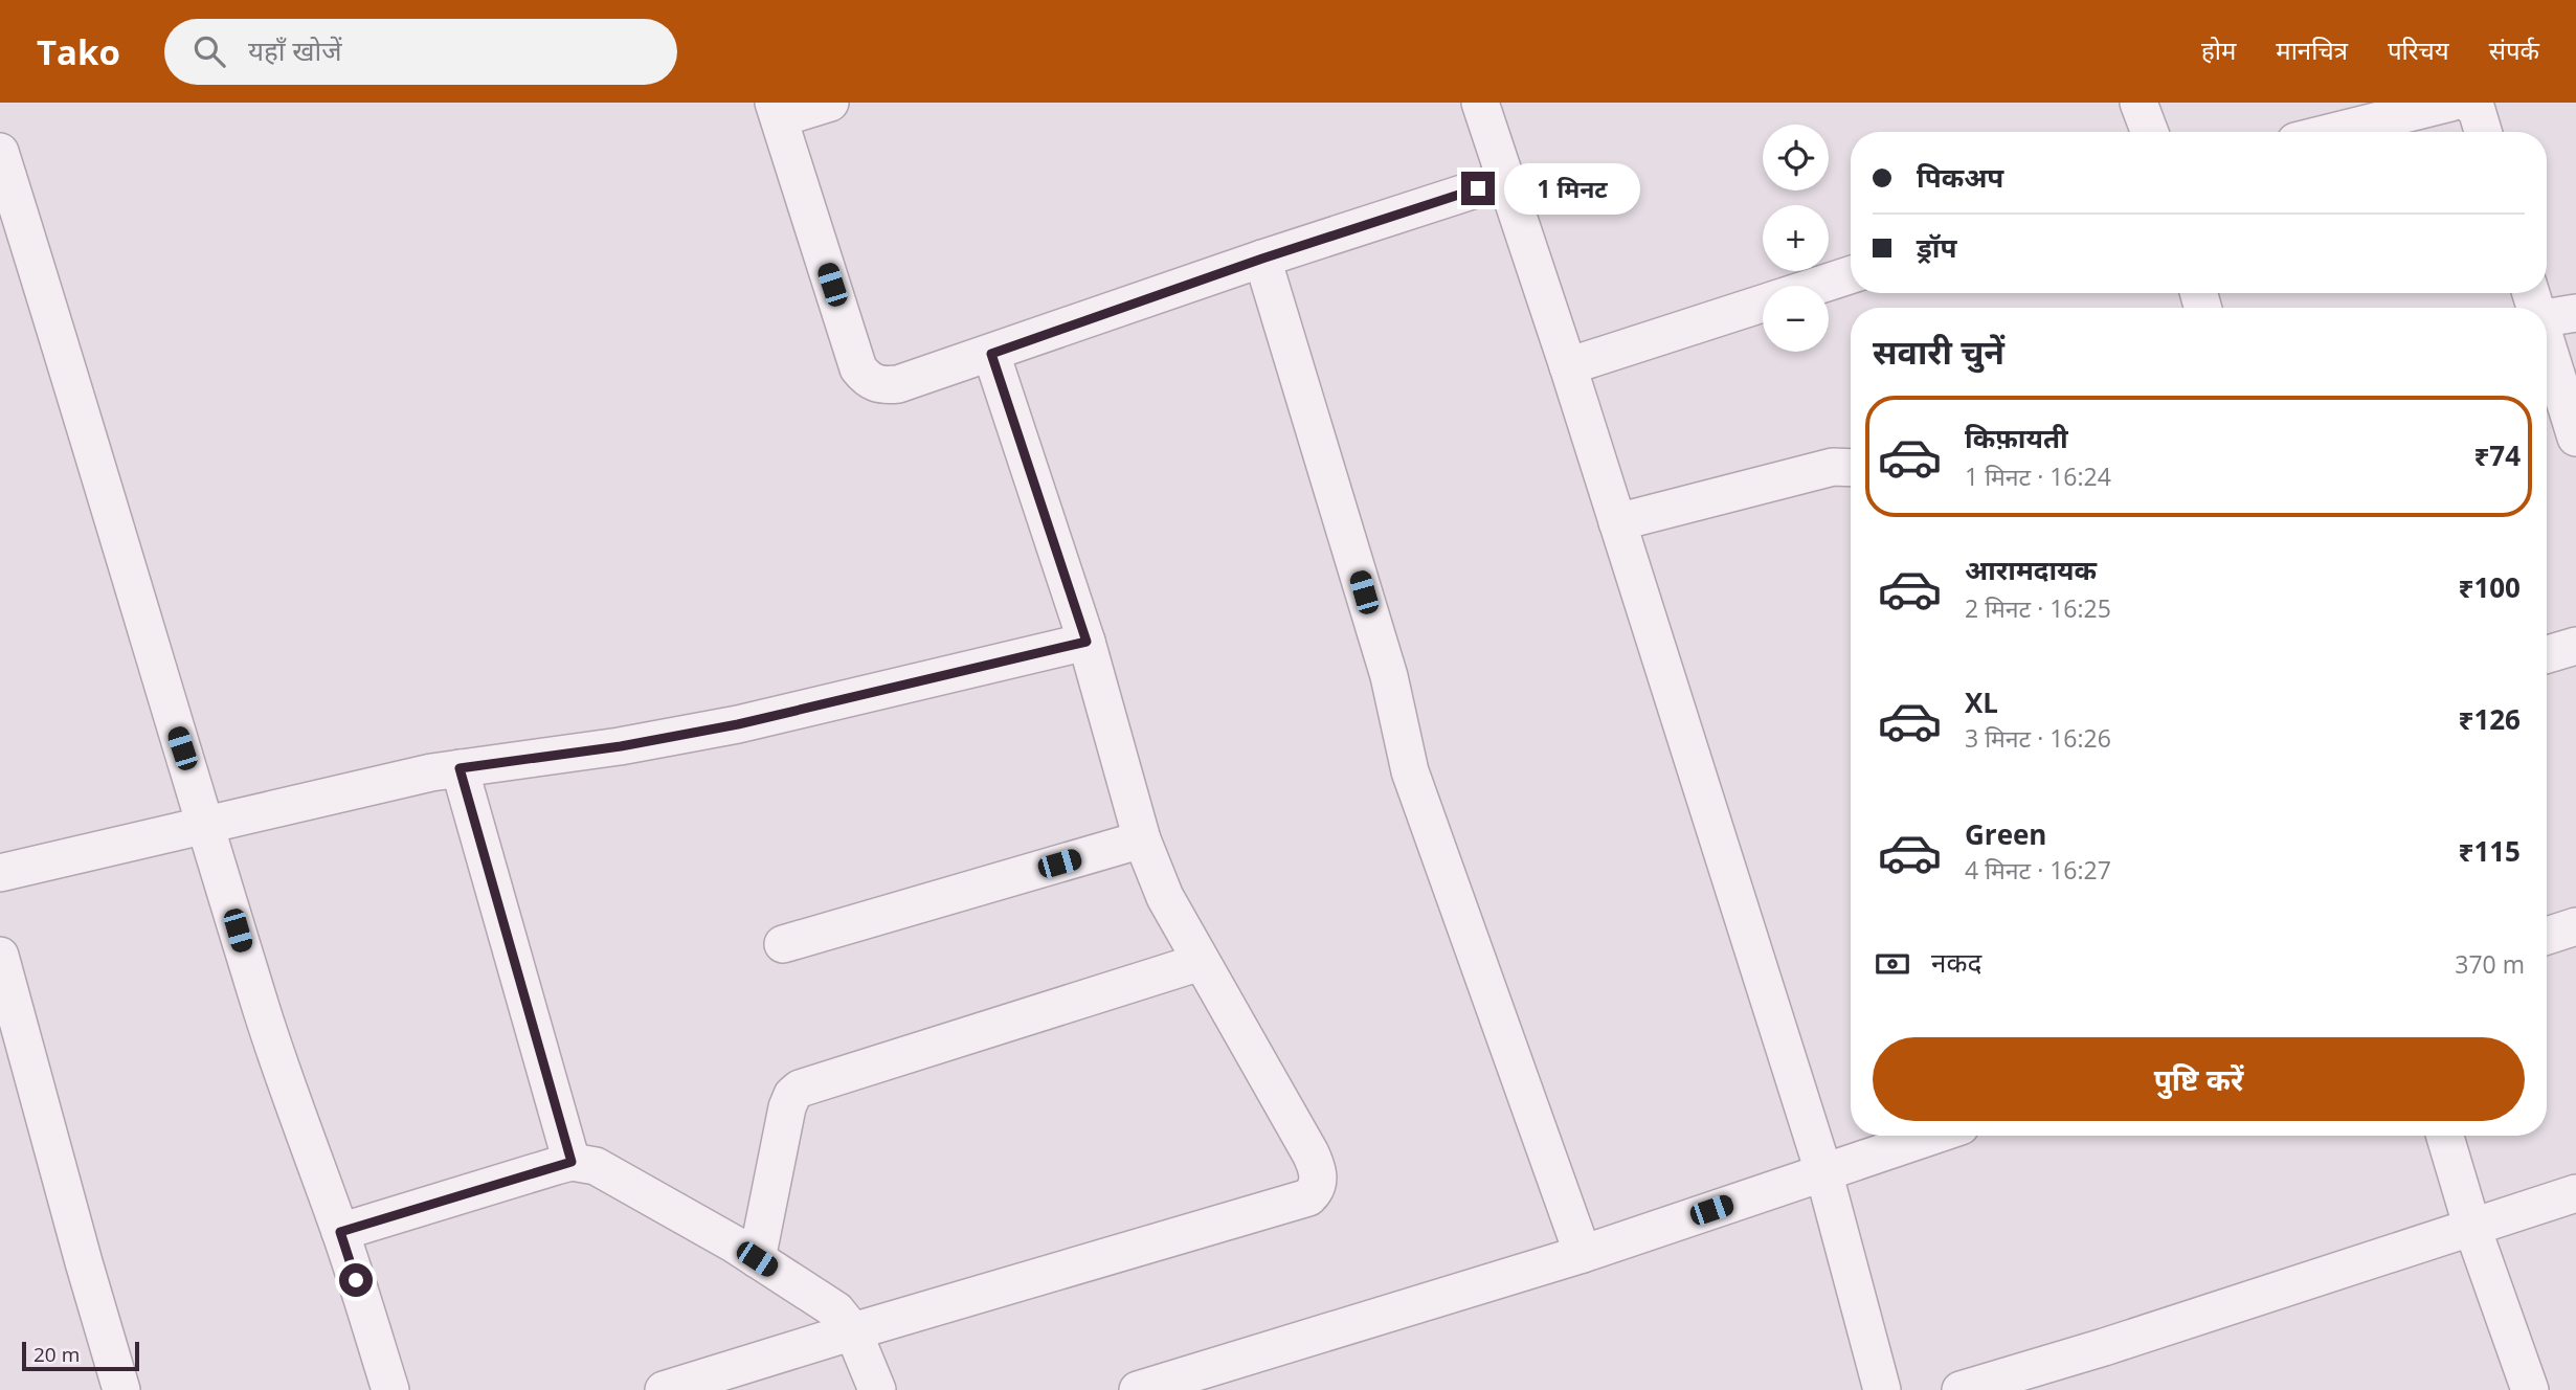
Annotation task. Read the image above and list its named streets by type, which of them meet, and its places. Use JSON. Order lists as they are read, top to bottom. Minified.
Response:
{"scale_bar":"20 m","page":{"header":"Tako","search":"यहाँ खोजें","nav":["होम","मानचित्र","परिचय","संपर्क"],"map_buttons":["+","−"],"banner":["पिकअप","ड्रॉप"],"bubble":"1 मिनट","heading":"सवारी चुनें","list":[{"name":"किफ़ायती","note":"1 मिनट · 16:24","value":"₹74"},{"name":"आरामदायक","note":"2 मिनट · 16:25","value":"₹100"},{"name":"XL","note":"3 मिनट · 16:26","value":"₹126"},{"name":"Green","note":"4 मिनट · 16:27","value":"₹115"}],"pay":["नकद","370 m"],"buttons":"पुष्टि करें","scale":"20 m"}}
